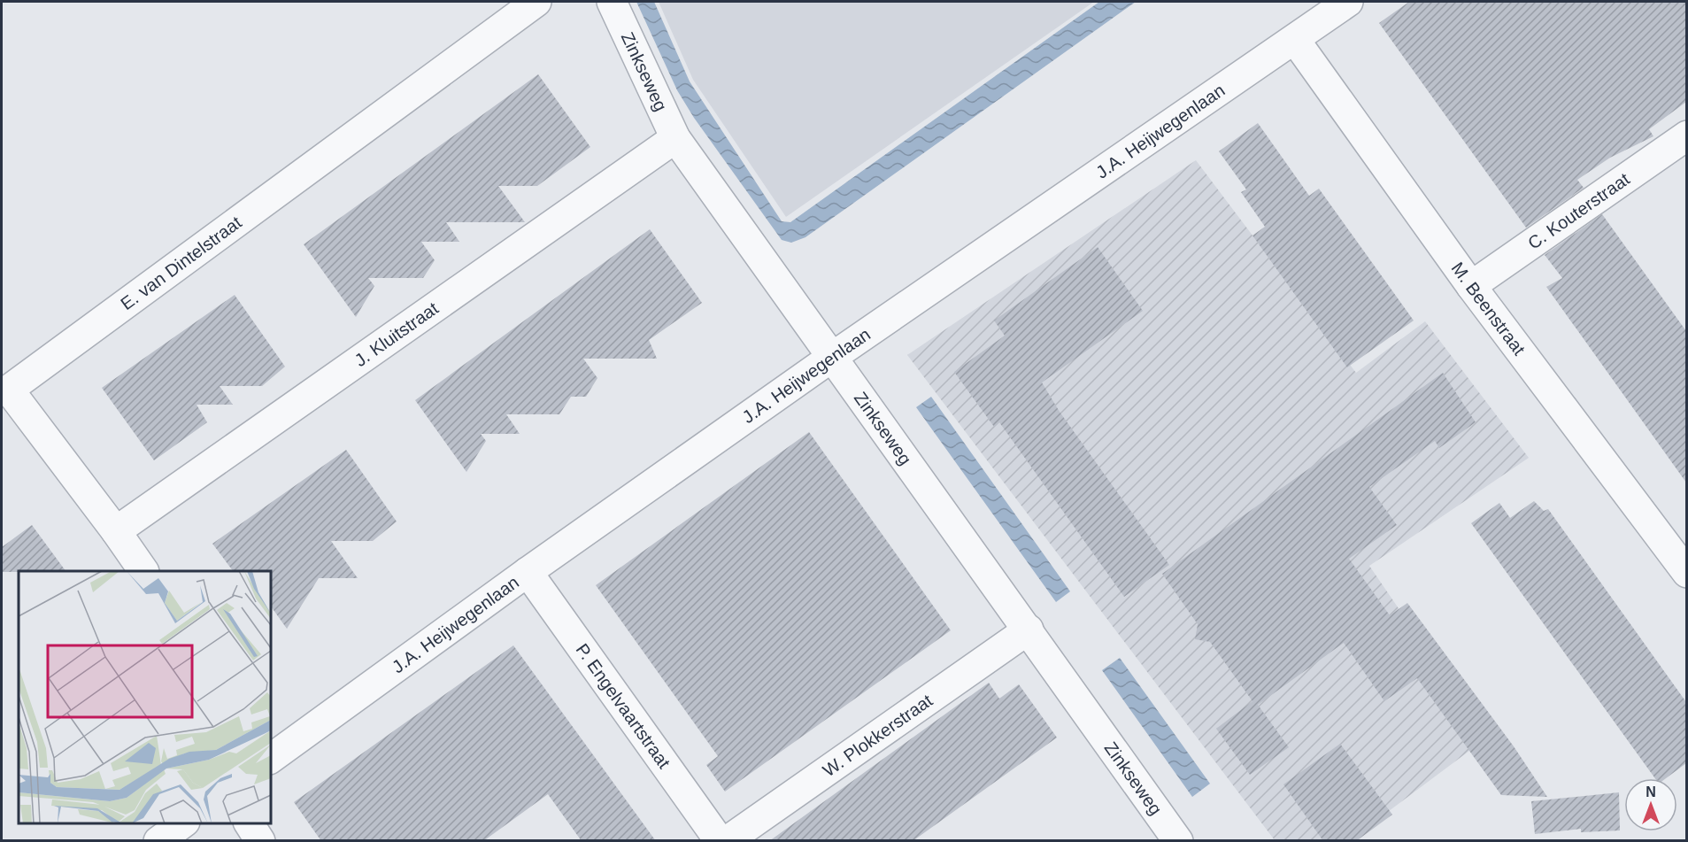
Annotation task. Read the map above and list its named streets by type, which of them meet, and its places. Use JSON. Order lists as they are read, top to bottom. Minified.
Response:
{"streets":{"street":["Zinkseweg","J.A. Heijwegenlaan","C. Kouterstraat","E. van Dintelstraat","M. Beenstraat","J. Kluitstraat","P. Engelvaartstraat","W. Plokkerstraat"]},"crossings":[["Zinkseweg","J.A. Heijwegenlaan"],["Zinkseweg","J. Kluitstraat"],["Zinkseweg","W. Plokkerstraat"],["J.A. Heijwegenlaan","M. Beenstraat"],["J.A. Heijwegenlaan","P. Engelvaartstraat"],["C. Kouterstraat","M. Beenstraat"],["E. van Dintelstraat","J. Kluitstraat"]],"north":"top"}
